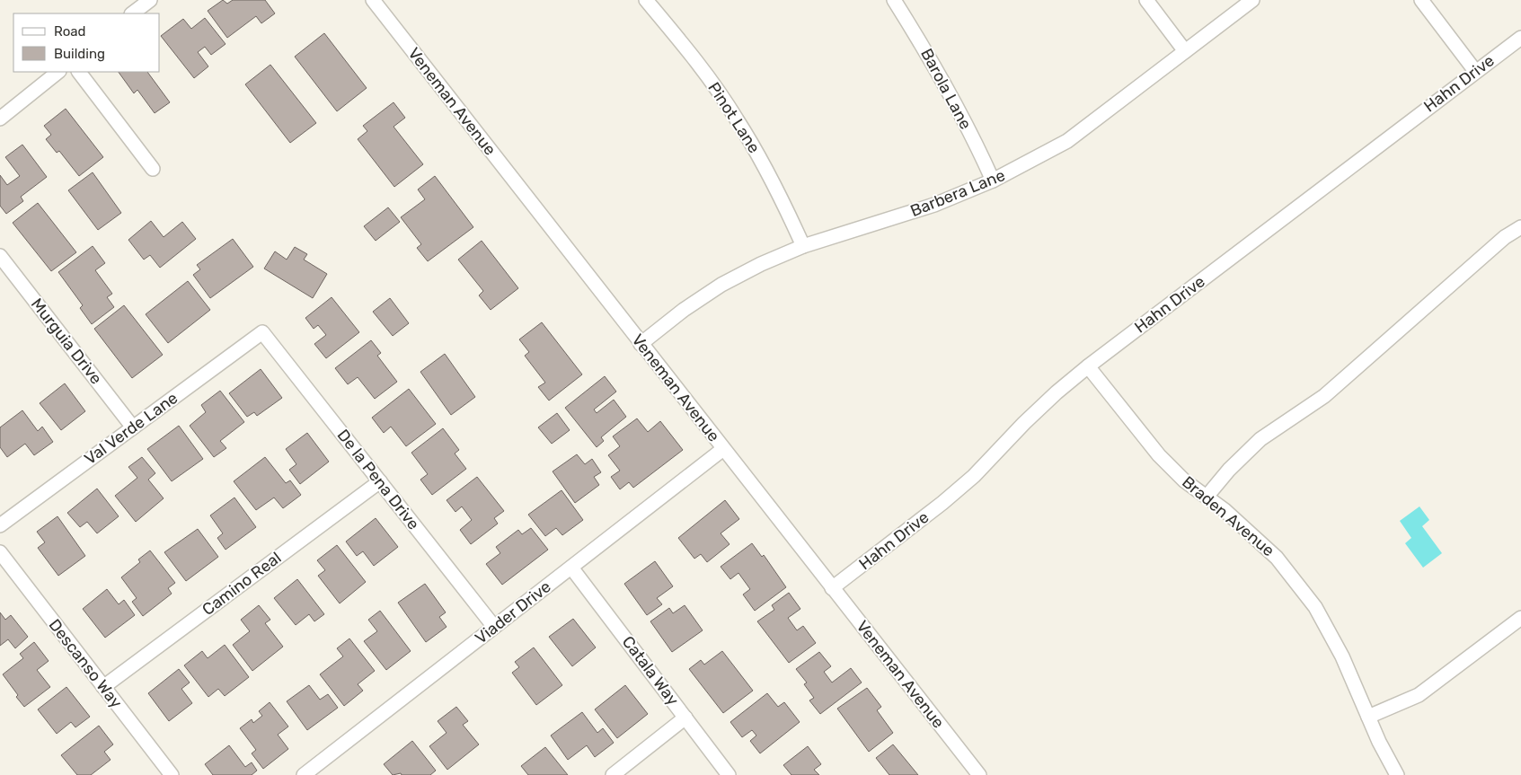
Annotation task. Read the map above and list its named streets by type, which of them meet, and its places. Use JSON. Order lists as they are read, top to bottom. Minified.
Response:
{"streets":{"street":["Hahn Drive","Barola Lane","Veneman Avenue","Pinot Lane","Barbera Lane","Murguia Drive","Val Verde Lane","De la Pena Drive","Braden Avenue","Camino Real","Viader Drive","Descanso Way","Catala Way"]},"crossings":[["Hahn Drive","Veneman Avenue"],["Hahn Drive","Braden Avenue"],["Barola Lane","Barbera Lane"],["Veneman Avenue","Barbera Lane"],["Veneman Avenue","Viader Drive"],["Pinot Lane","Barbera Lane"],["Murguia Drive","Val Verde Lane"],["Val Verde Lane","De la Pena Drive"],["De la Pena Drive","Camino Real"],["De la Pena Drive","Viader Drive"],["Camino Real","Descanso Way"],["Viader Drive","Catala Way"]],"legend":["Road","Building"]}
